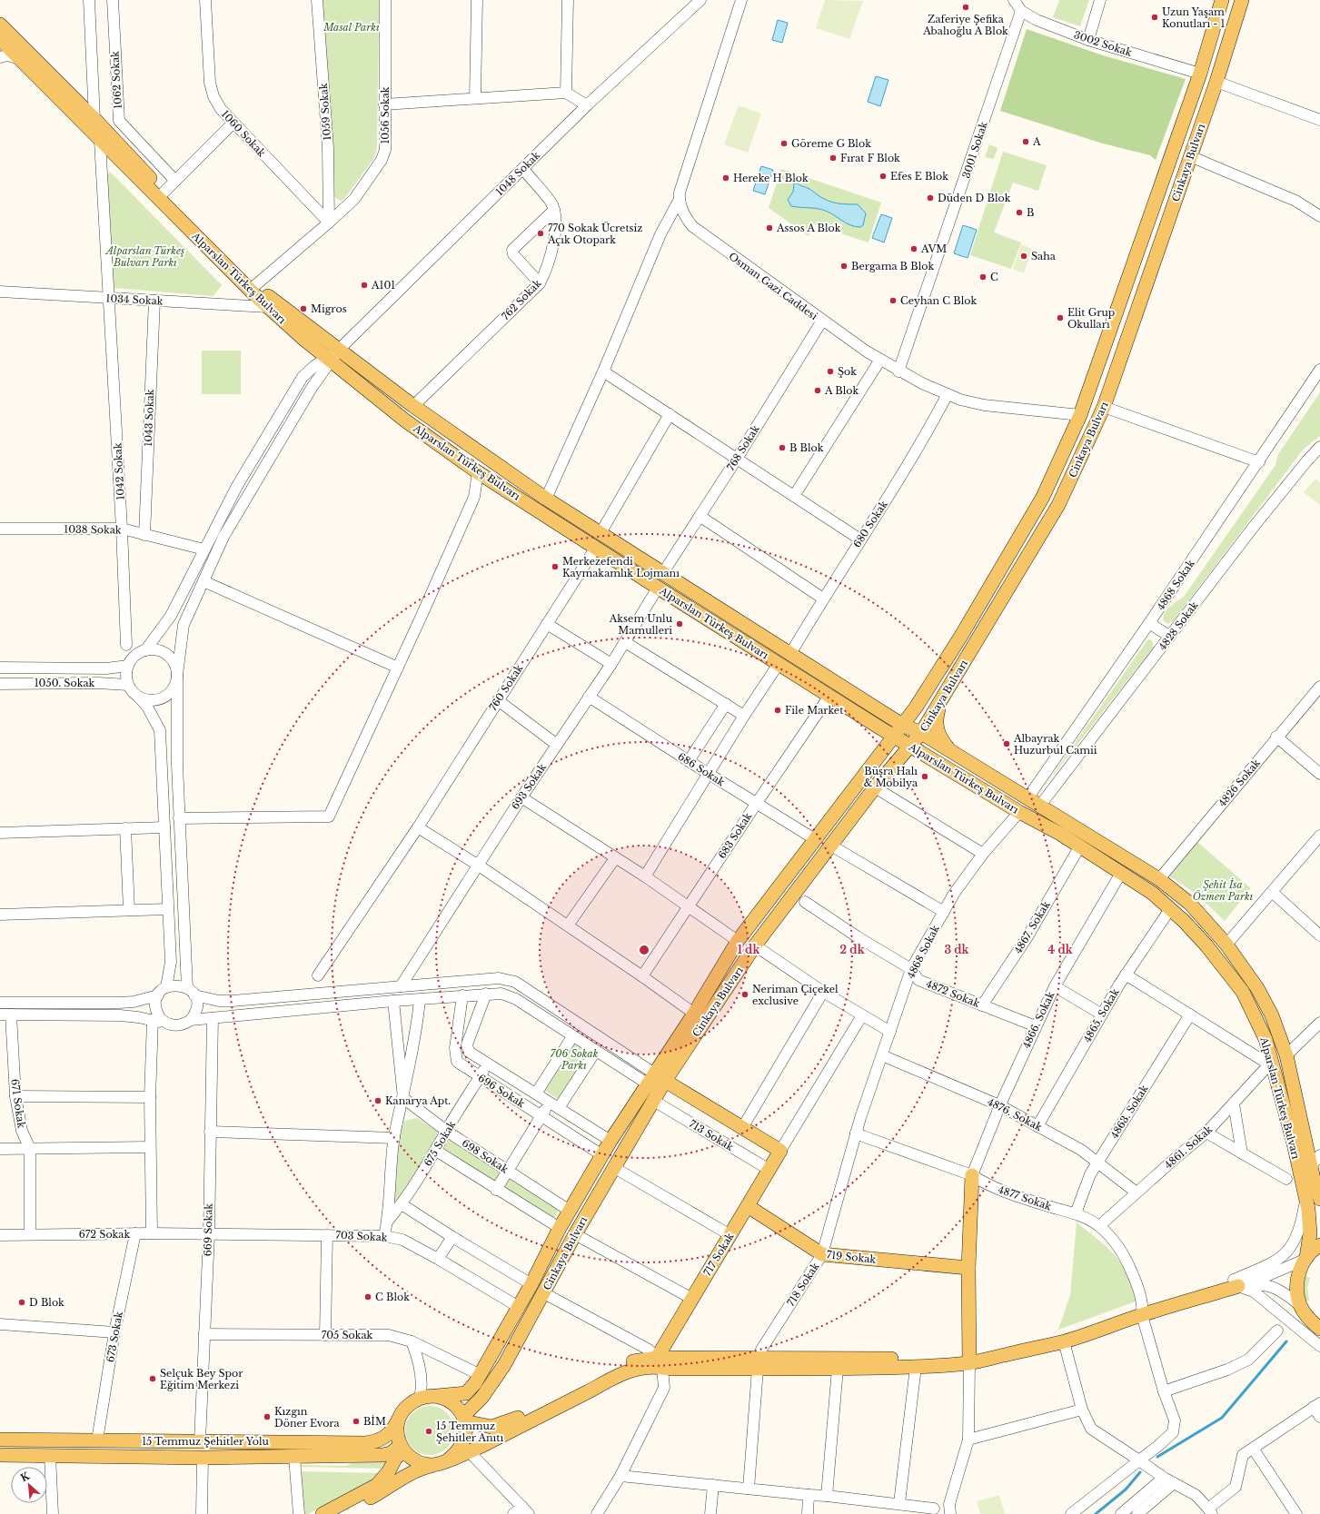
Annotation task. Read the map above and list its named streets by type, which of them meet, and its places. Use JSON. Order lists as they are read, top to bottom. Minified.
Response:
{"streets":{"main road":["Cinkaya Bulvarı","Alparslan Türkeş Bulvarı","717 Sokak","719 Sokak","15 Temmuz Şehitler Yolu"],"street":["3002 Sokak","1062 Sokak","1059 Sokak","1056 Sokak","1060 Sokak","3001 Sokak","1048 Sokak","Osman Gazi Caddesi","1034 Sokak","762 Sokak","1043 Sokak","768 Sokak","1042 Sokak","680 Sokak","1038 Sokak","4868 Sokak","4828 Sokak","1050. Sokak","760 Sokak","686 Sokak","4826 Sokak","693 Sokak","683 Sokak","4867. Sokak","4872 Sokak","4865. Sokak","4866. Sokak","696 Sokak","671 Sokak","4863. Sokak","4876. Sokak","713 Sokak","675 Sokak","4861. Sokak","698 Sokak","4877 Sokak","669 Sokak","672 Sokak","703 Sokak","718 Sokak","705 Sokak","673 Sokak"]},"crossings":[["3002 Sokak","3001 Sokak"],["3002 Sokak","Cinkaya Bulvarı"],["1059 Sokak","1056 Sokak"],["1059 Sokak","1060 Sokak"],["1056 Sokak","1060 Sokak"],["1056 Sokak","Alparslan Türkeş Bulvarı"],["3001 Sokak","Osman Gazi Caddesi"],["Cinkaya Bulvarı","Alparslan Türkeş Bulvarı"],["Cinkaya Bulvarı","Osman Gazi Caddesi"],["Cinkaya Bulvarı","686 Sokak"],["Cinkaya Bulvarı","696 Sokak"],["Cinkaya Bulvarı","713 Sokak"],["Cinkaya Bulvarı","698 Sokak"],["Cinkaya Bulvarı","703 Sokak"],["Cinkaya Bulvarı","705 Sokak"],["Cinkaya Bulvarı","15 Temmuz Şehitler Yolu"],["1048 Sokak","Alparslan Türkeş Bulvarı"],["Alparslan Türkeş Bulvarı","1034 Sokak"],["Alparslan Türkeş Bulvarı","762 Sokak"],["Alparslan Türkeş Bulvarı","768 Sokak"],["Alparslan Türkeş Bulvarı","1042 Sokak"],["Alparslan Türkeş Bulvarı","680 Sokak"],["Alparslan Türkeş Bulvarı","4868 Sokak"],["Alparslan Türkeş Bulvarı","4828 Sokak"],["Alparslan Türkeş Bulvarı","760 Sokak"],["Alparslan Türkeş Bulvarı","4826 Sokak"],["Alparslan Türkeş Bulvarı","693 Sokak"],["Alparslan Türkeş Bulvarı","683 Sokak"],["Alparslan Türkeş Bulvarı","4867. Sokak"],["Alparslan Türkeş Bulvarı","4865. Sokak"],["Alparslan Türkeş Bulvarı","4866. Sokak"],["Alparslan Türkeş Bulvarı","4861. Sokak"],["Osman Gazi Caddesi","768 Sokak"],["Osman Gazi Caddesi","680 Sokak"],["1034 Sokak","1043 Sokak"],["1034 Sokak","1042 Sokak"],["1043 Sokak","1038 Sokak"],["1042 Sokak","1038 Sokak"],["4868 Sokak","4872 Sokak"],["4868 Sokak","4876. Sokak"],["4868 Sokak","4877 Sokak"],["4868 Sokak","718 Sokak"],["686 Sokak","693 Sokak"],["686 Sokak","683 Sokak"],["4867. Sokak","4872 Sokak"],["4872 Sokak","4866. Sokak"],["4865. Sokak","4876. Sokak"],["4866. Sokak","4876. Sokak"],["4866. Sokak","4877 Sokak"],["696 Sokak","675 Sokak"],["671 Sokak","672 Sokak"],["4863. Sokak","4876. Sokak"],["4863. Sokak","4877 Sokak"],["4876. Sokak","4861. Sokak"],["713 Sokak","717 Sokak"],["675 Sokak","698 Sokak"],["4861. Sokak","4877 Sokak"],["4877 Sokak","718 Sokak"],["669 Sokak","672 Sokak"],["669 Sokak","703 Sokak"],["669 Sokak","705 Sokak"],["669 Sokak","15 Temmuz Şehitler Yolu"],["672 Sokak","703 Sokak"],["672 Sokak","673 Sokak"],["717 Sokak","719 Sokak"],["719 Sokak","718 Sokak"],["673 Sokak","15 Temmuz Şehitler Yolu"]],"parks":["Masal Parkı","Alparslan Türkeş Bulvarı Parkı","Şehit İsa Özmen Parkı","706 Sokak Parkı"],"places":["Zaferiye Şefika Abalıoğlu A Blok","Uzun Yaşam Konutları - 1","A","Göreme G Blok","Fırat F Blok","Efes E Blok","Hereke H Blok","Düden D Blok","B","Assos A Blok","770 Sokak Ücretsiz Açık Otopark","AVM","Saha","Bergama B Blok","C","A101","Ceyhan C Blok","Migros","Elit Grup Okulları","Şok","A Blok","B Blok","Merkezefendi Kaymakamlık Lojmanı","Aksem Unlu Mamulleri","File Market","Albayrak Huzurbul Camii","Büşra Halı & Mobilya","Neriman Çiçekel exclusive","Kanarya Apt.","C Blok","D Blok","Selçuk Bey Spor Eğitim Merkezi","Kızgın Döner Evora","BİM","15 Temmuz Şehitler Anıtı"],"north":"top left","rings":["1 dk","2 dk","3 dk","4 dk"]}
